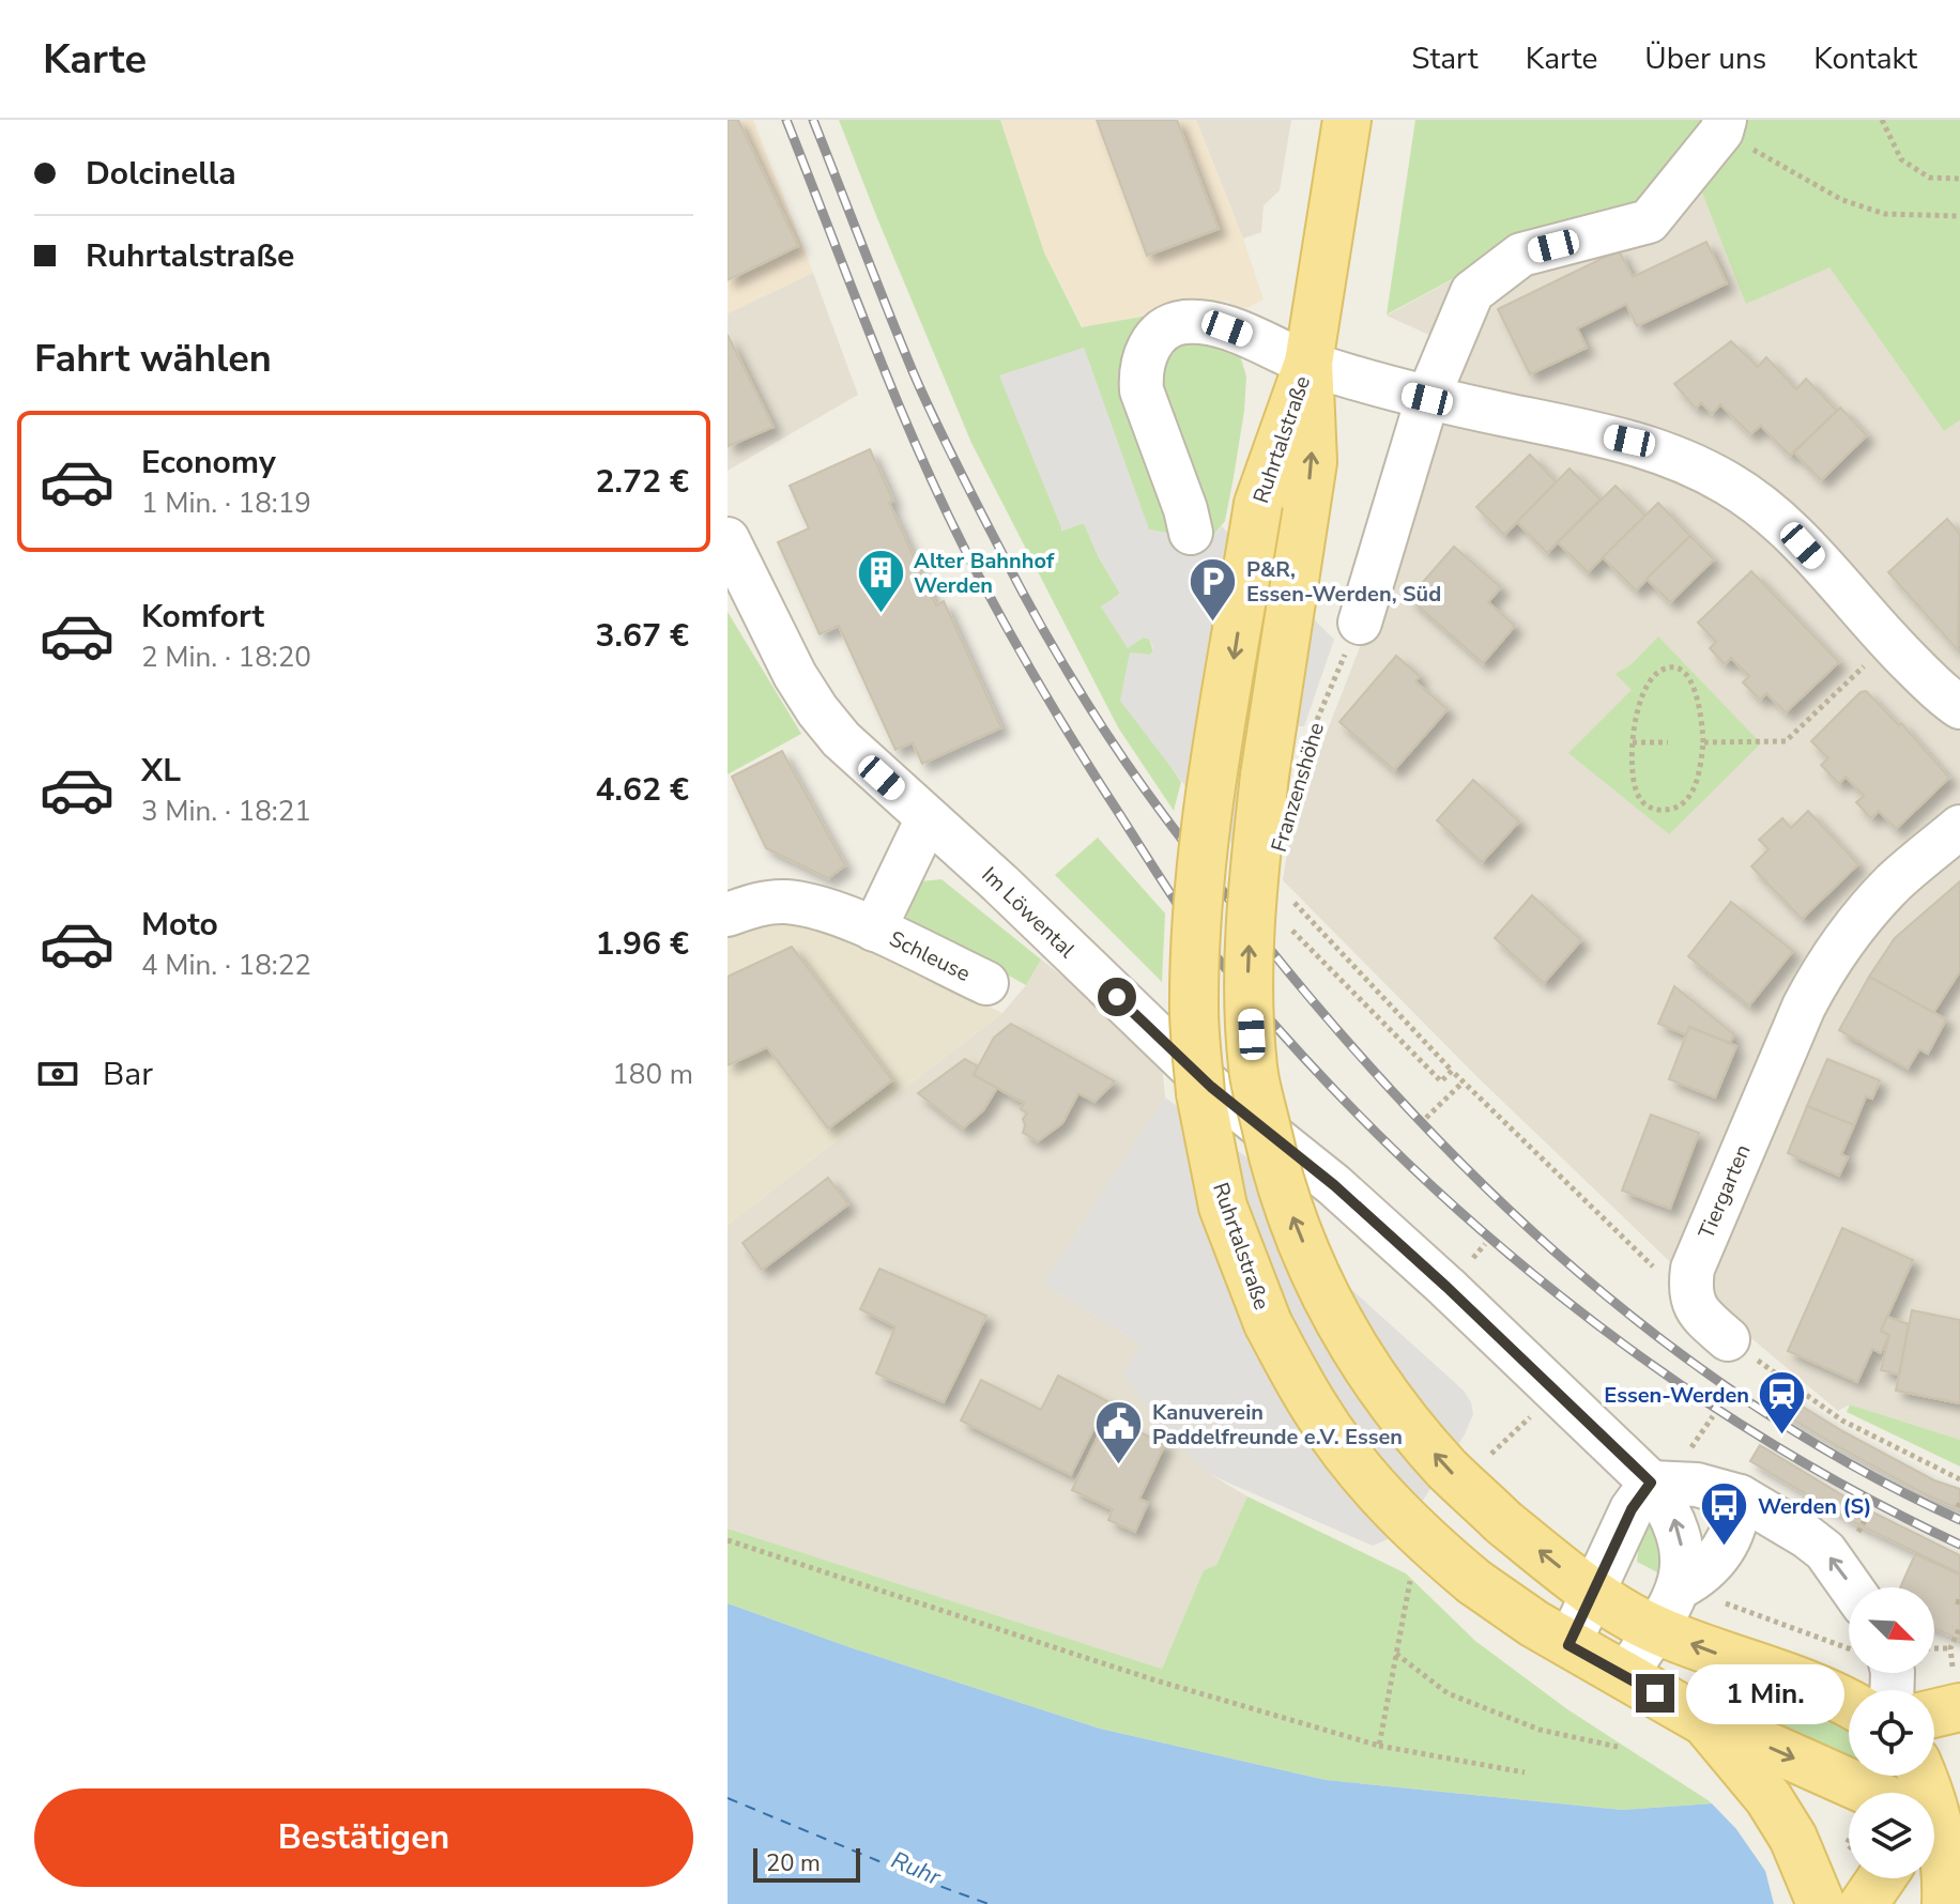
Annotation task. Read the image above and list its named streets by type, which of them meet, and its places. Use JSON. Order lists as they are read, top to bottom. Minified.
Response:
{"streets":{"main road":["Ruhrtalstraße"],"street":["Im Löwental","Schleuse","Tiergarten"],"path":["Franzenshöhe"]},"crossings":[["Ruhrtalstraße","Im Löwental"],["Im Löwental","Schleuse"]],"water":["Ruhr"],"places":{"building":["Alter Bahnhof Werden"],"parking":["P&R, Essen-Werden, Süd"],"station":["Essen-Werden"],"public building":["Kanuverein Paddelfreunde e.V. Essen"],"bus stop":["Werden (S)"]},"scale_bar":"20 m","north":"bottom right","page":{"header":"Karte","nav":["Start","Karte","Über uns","Kontakt"],"banner":["Dolcinella","Ruhrtalstraße"],"heading":"Fahrt wählen","list":[{"name":"Economy","note":"1 Min. · 18:19","value":"2.72 €"},{"name":"Komfort","note":"2 Min. · 18:20","value":"3.67 €"},{"name":"XL","note":"3 Min. · 18:21","value":"4.62 €"},{"name":"Moto","note":"4 Min. · 18:22","value":"1.96 €"}],"pay":["Bar","180 m"],"bubble":"1 Min.","buttons":"Bestätigen","scale":"20 m"}}
